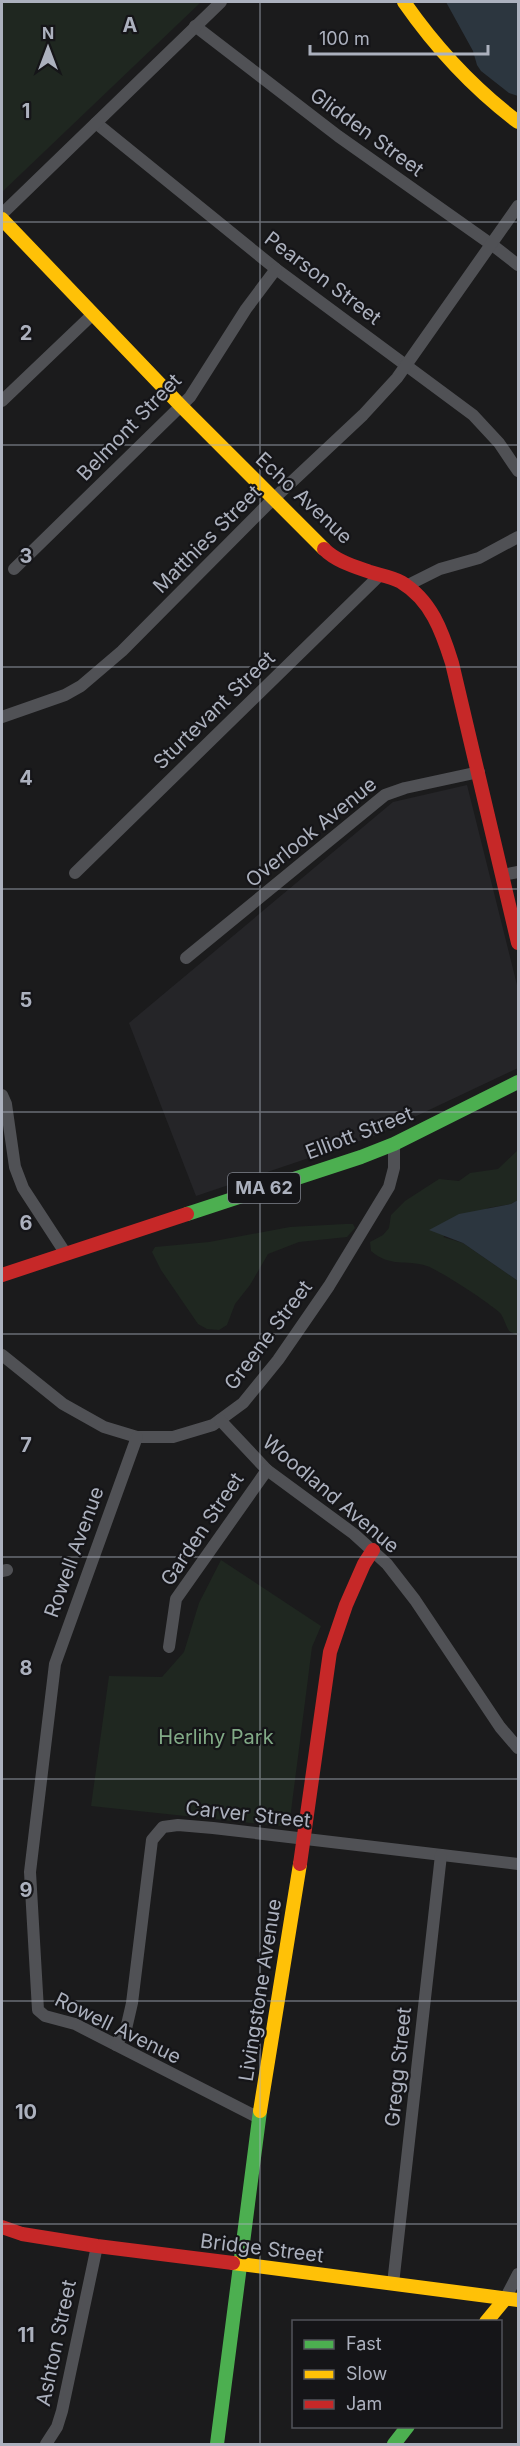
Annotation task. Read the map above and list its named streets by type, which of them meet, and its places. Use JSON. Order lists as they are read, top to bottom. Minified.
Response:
{"streets":{"street":["Glidden Street","Pearson Street","Belmont Street","Echo Avenue","Matthies Street","Sturtevant Street","Overlook Avenue","Elliott Street","MA 62","Greene Street","Woodland Avenue","Garden Street","Rowell Avenue","Carver Street","Livingstone Avenue","Gregg Street","Bridge Street","Ashton Street"]},"crossings":[["Glidden Street","Matthies Street"],["Pearson Street","Belmont Street"],["Pearson Street","Matthies Street"],["Belmont Street","Echo Avenue"],["Echo Avenue","Matthies Street"],["Echo Avenue","Sturtevant Street"],["Echo Avenue","Overlook Avenue"],["Elliott Street","Greene Street"],["Greene Street","Woodland Avenue"],["Greene Street","Rowell Avenue"],["Woodland Avenue","Garden Street"],["Woodland Avenue","Livingstone Avenue"],["Rowell Avenue","Carver Street"],["Rowell Avenue","Livingstone Avenue"],["Carver Street","Livingstone Avenue"],["Carver Street","Gregg Street"],["Livingstone Avenue","Bridge Street"],["Gregg Street","Bridge Street"],["Bridge Street","Ashton Street"]],"parks":["Herlihy Park"],"legend":["Fast","Slow","Jam"],"scale_bar":"100 m","north":"top","grid":{"columns":["A"],"rows":["1","2","3","4","5","6","7","8","9","10","11"]}}
